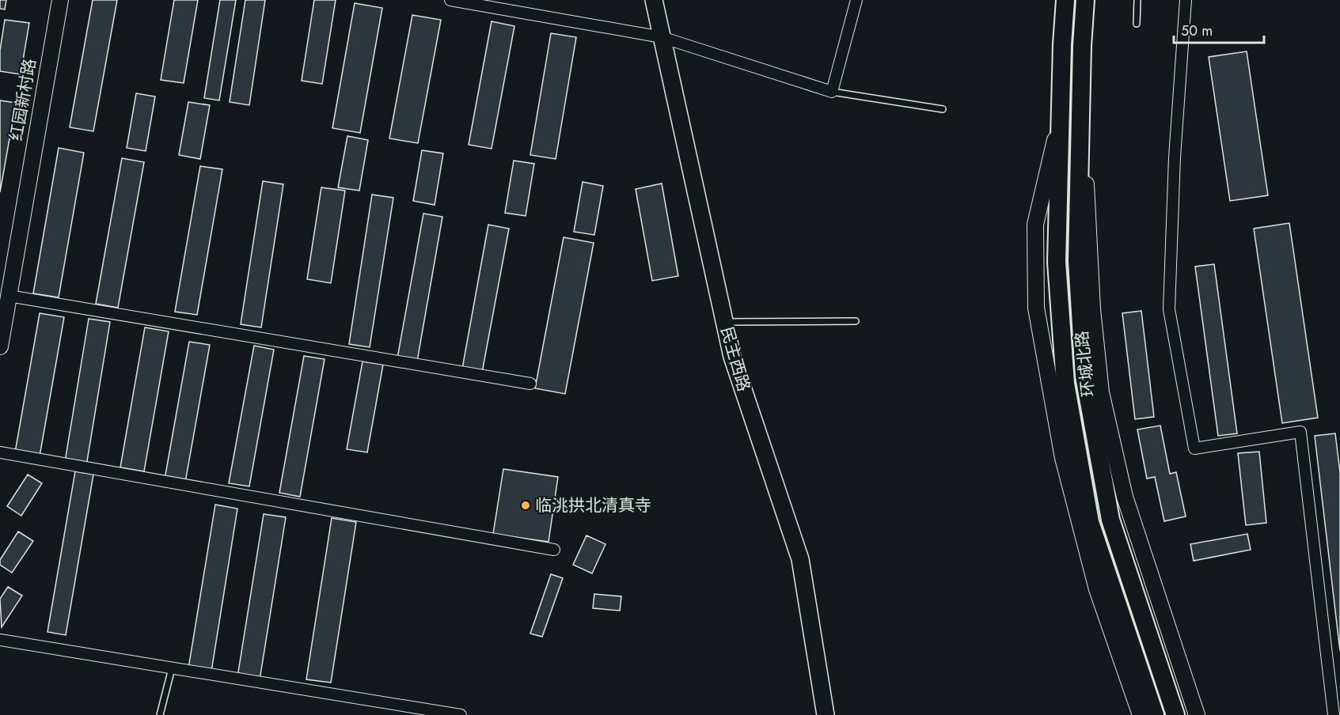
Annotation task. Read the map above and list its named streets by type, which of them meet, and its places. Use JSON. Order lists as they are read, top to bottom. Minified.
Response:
{"streets":{"highway":["环城北路"],"main road":["红园新村路","民主西路"]},"places":["临洮拱北清真寺"],"scale_bar":"50 m"}
